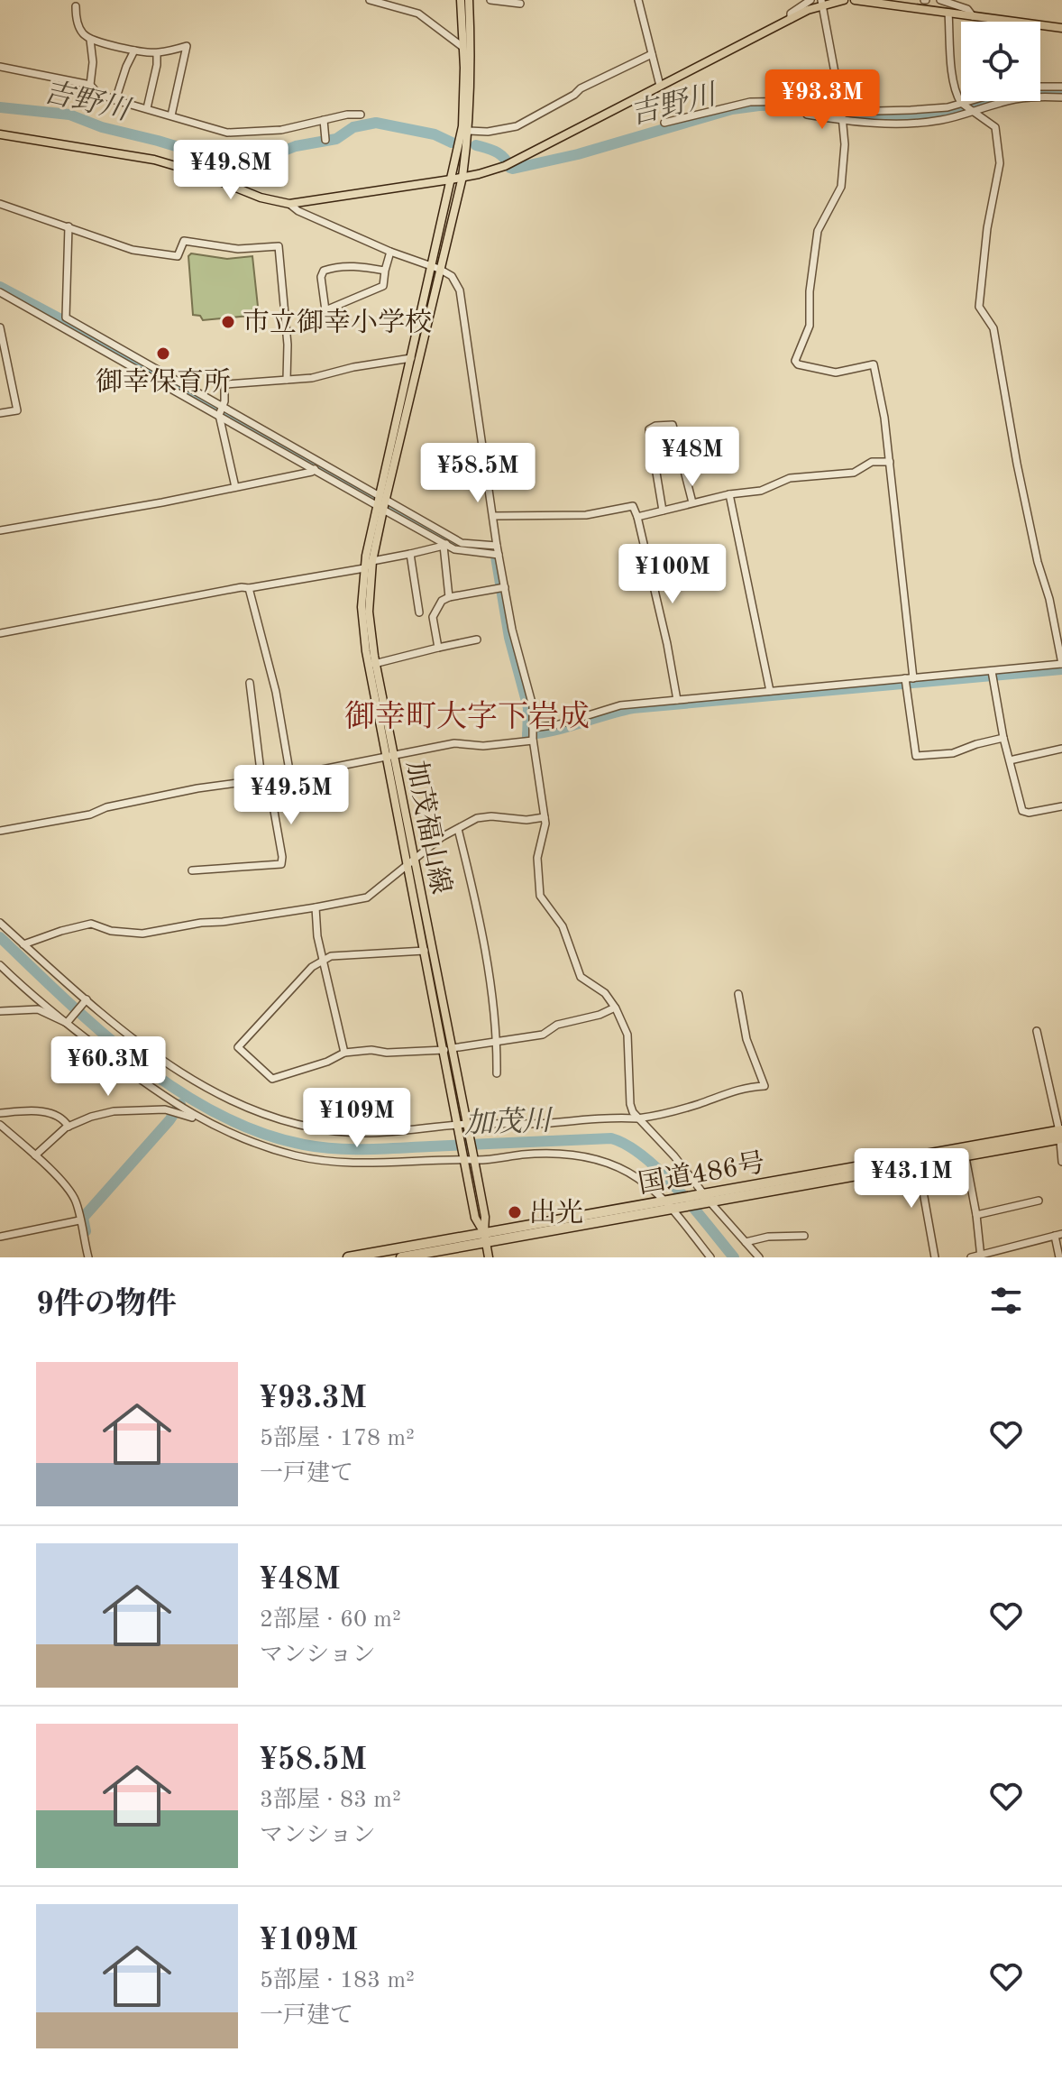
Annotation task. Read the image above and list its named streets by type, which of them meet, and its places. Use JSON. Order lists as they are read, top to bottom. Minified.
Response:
{"streets":{"highway":["国道486号"],"main road":["加茂福山線"]},"crossings":[["加茂福山線","国道486号"]],"districts":["御幸町大字下岩成"],"water":["吉野川","加茂川"],"places":["市立御幸小学校","御幸保育所","出光"],"page":{"price":["¥93.3M","¥49.8M","¥48M","¥58.5M","¥100M","¥49.5M","¥60.3M","¥109M","¥43.1M"],"heading":"9件の物件","list":[{"name":"¥93.3M","note":"5部屋 · 178 m² · 一戸建て"},{"name":"¥48M","note":"2部屋 · 60 m² · マンション"},{"name":"¥58.5M","note":"3部屋 · 83 m² · マンション"},{"name":"¥109M","note":"5部屋 · 183 m² · 一戸建て"}]}}
